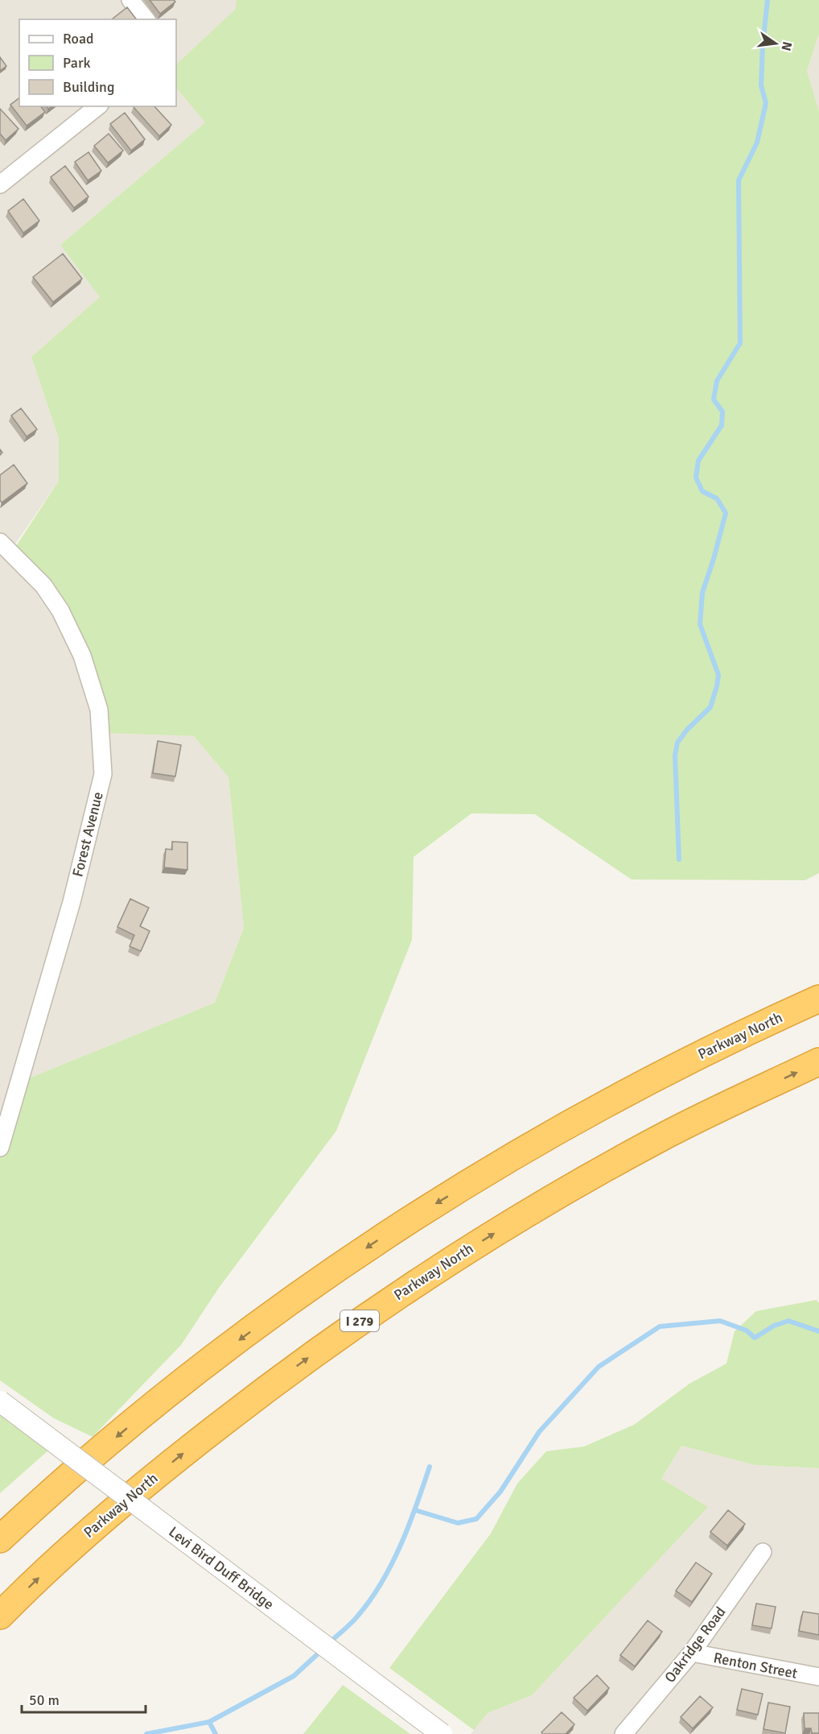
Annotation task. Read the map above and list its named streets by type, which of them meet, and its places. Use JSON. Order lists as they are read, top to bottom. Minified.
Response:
{"streets":{"highway":["Parkway North","I 279"],"street":["Forest Avenue","Levi Bird Duff Bridge","Oakridge Road","Renton Street"]},"crossings":[["Oakridge Road","Renton Street"]],"legend":["Road","Park","Building"],"scale_bar":"50 m","north":"right"}
